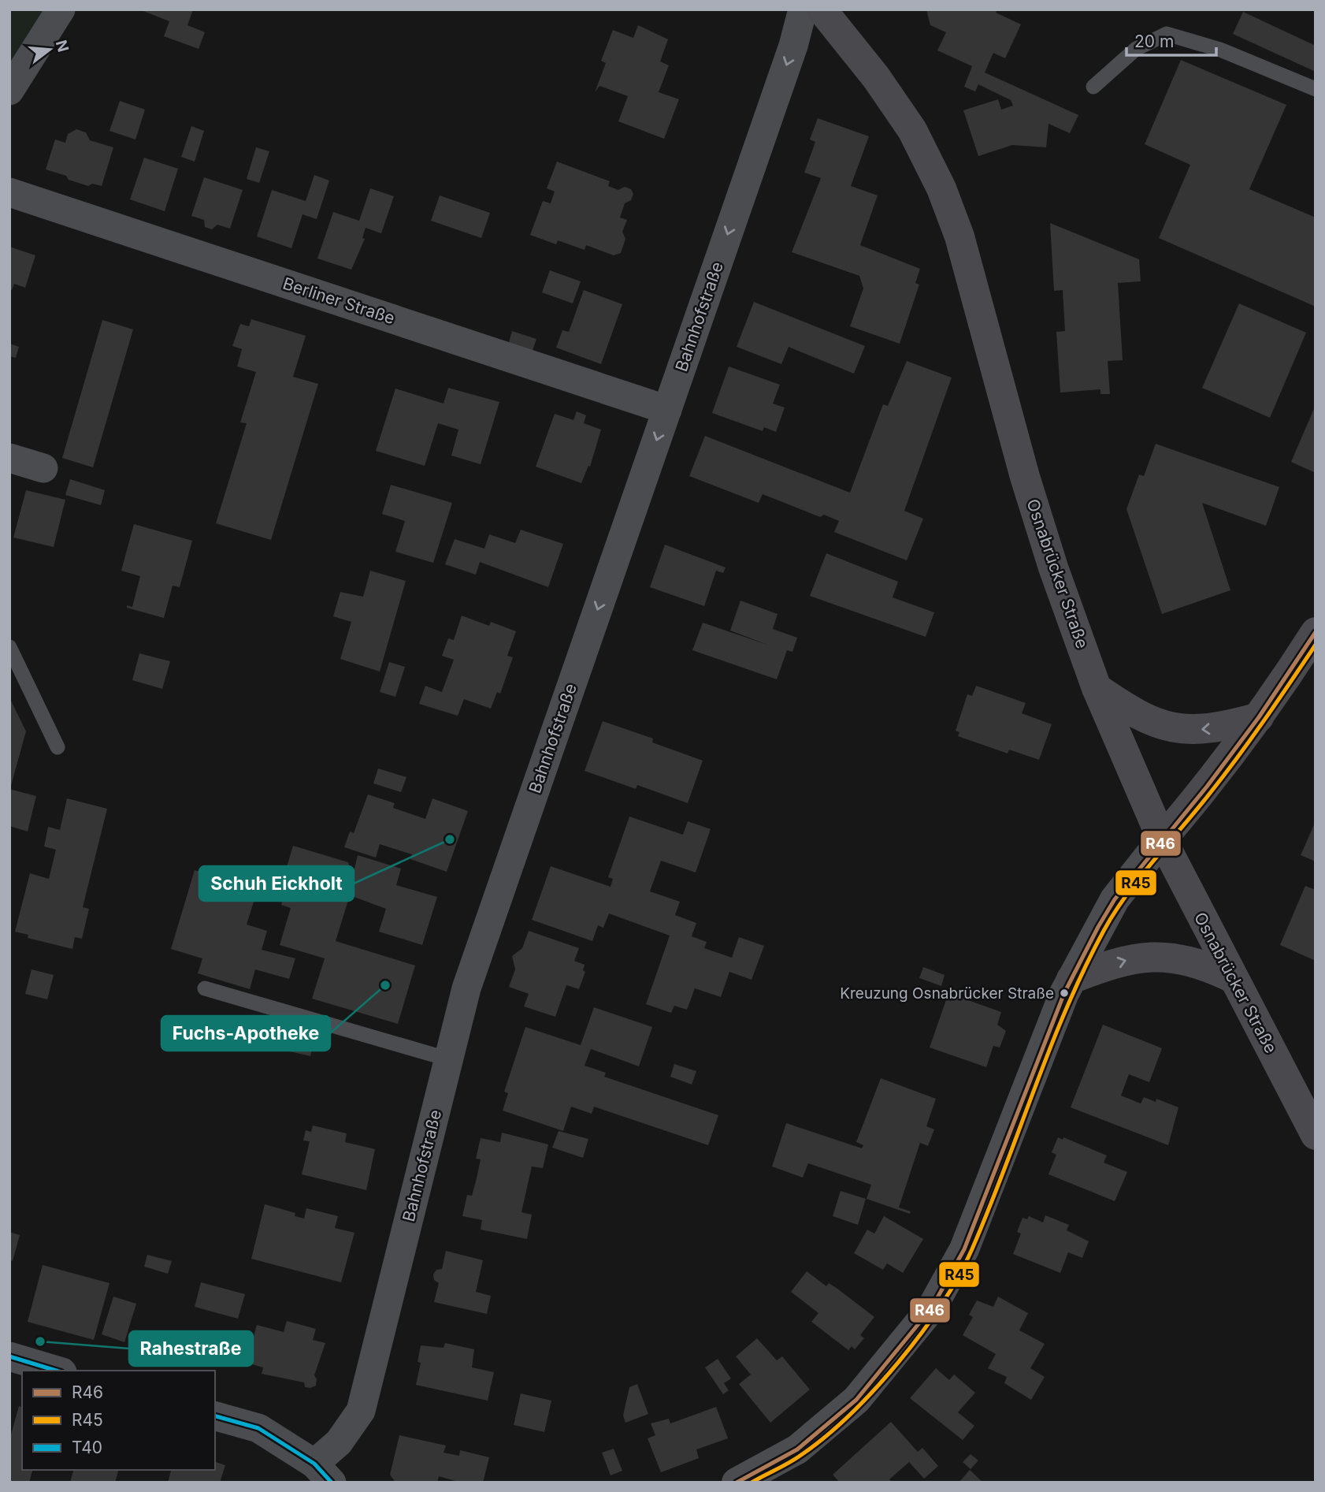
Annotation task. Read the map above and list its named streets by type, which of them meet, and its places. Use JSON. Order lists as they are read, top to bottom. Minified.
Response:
{"streets":{"main road":["Osnabrücker Straße"],"street":["Berliner Straße","Bahnhofstraße"]},"crossings":[["Berliner Straße","Bahnhofstraße"]],"one_way":["Bahnhofstraße"],"places":["Schuh Eickholt","Fuchs-Apotheke","Kreuzung Osnabrücker Straße","Rahestraße"],"lines":["transit line R46","transit line R45","transit line T40"],"legend":["R46","R45","T40"],"scale_bar":"20 m","north":"right"}
